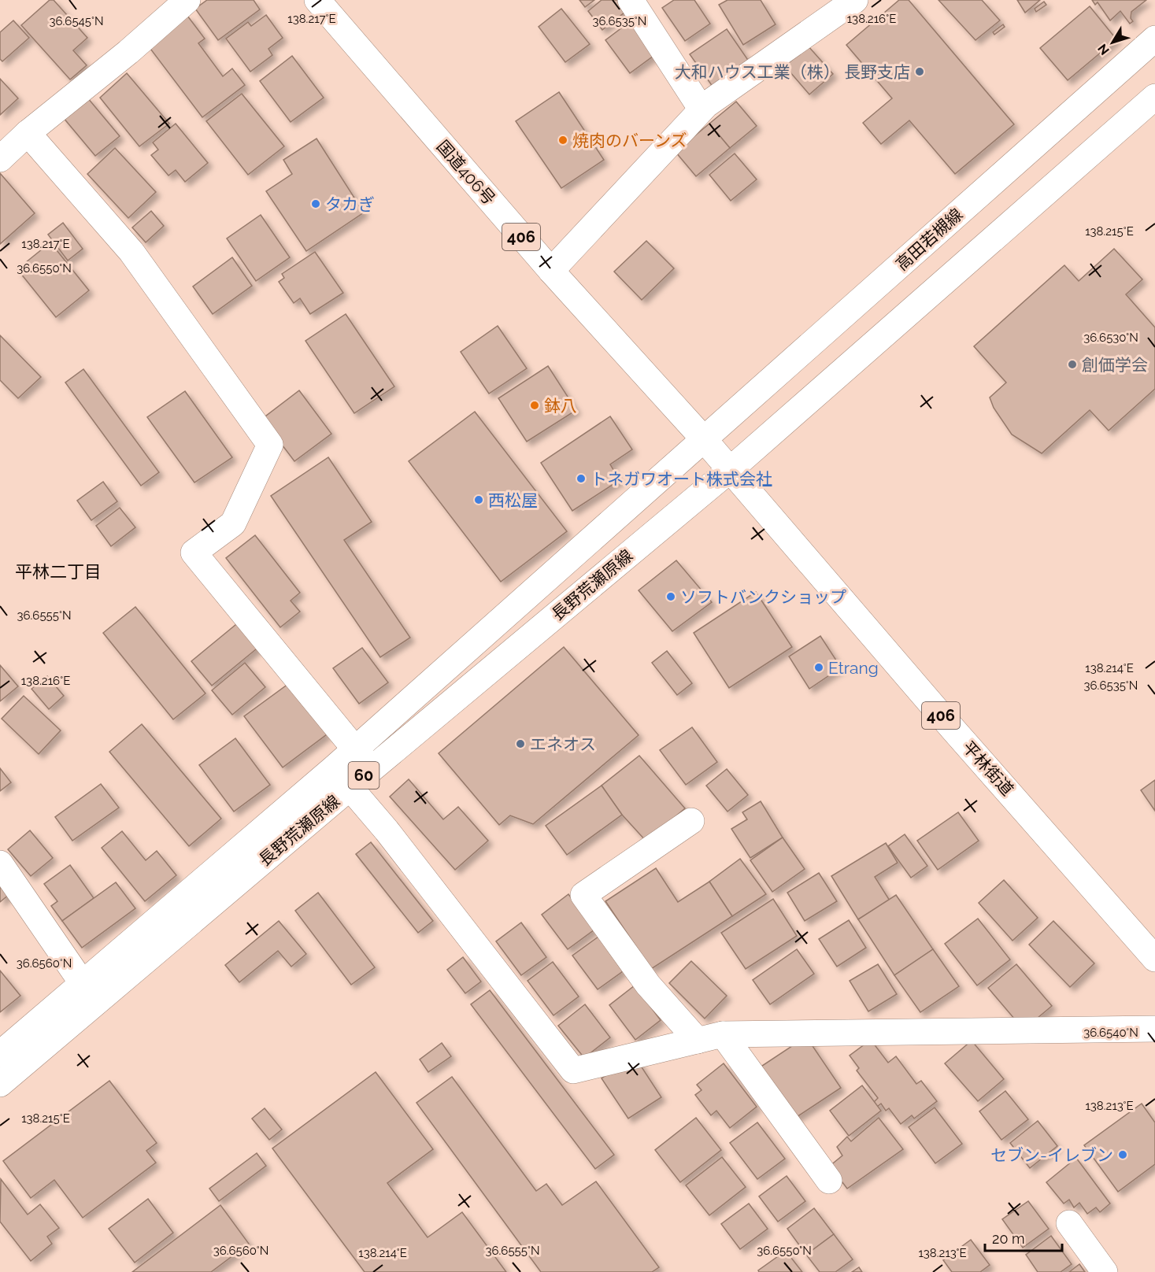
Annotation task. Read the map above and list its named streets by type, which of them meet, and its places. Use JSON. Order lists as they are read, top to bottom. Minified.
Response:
{"streets":{"main road":["国道406号","406","高田若槻線","長野荒瀬原線","平林街道","60"]},"crossings":[["国道406号","高田若槻線"],["国道406号","長野荒瀬原線"],["国道406号","平林街道"],["高田若槻線","長野荒瀬原線"],["長野荒瀬原線","平林街道"]],"districts":["平林二丁目"],"places":["大和ハウス工業（株） 長野支店","焼肉のバーンズ","タカぎ","創価学会","鉢八","トネガワオート株式会社","西松屋","ソフトバンクショップ","Etrang","エネオス","セブン-イレブン"],"scale_bar":"20 m","north":"bottom left","coordinates":["138.217°E","138.216°E","36.6545°N","36.6535°N","138.215°E","36.6550°N","36.6530°N","36.6555°N","138.214°E","36.6560°N","36.6540°N","138.213°E"]}
